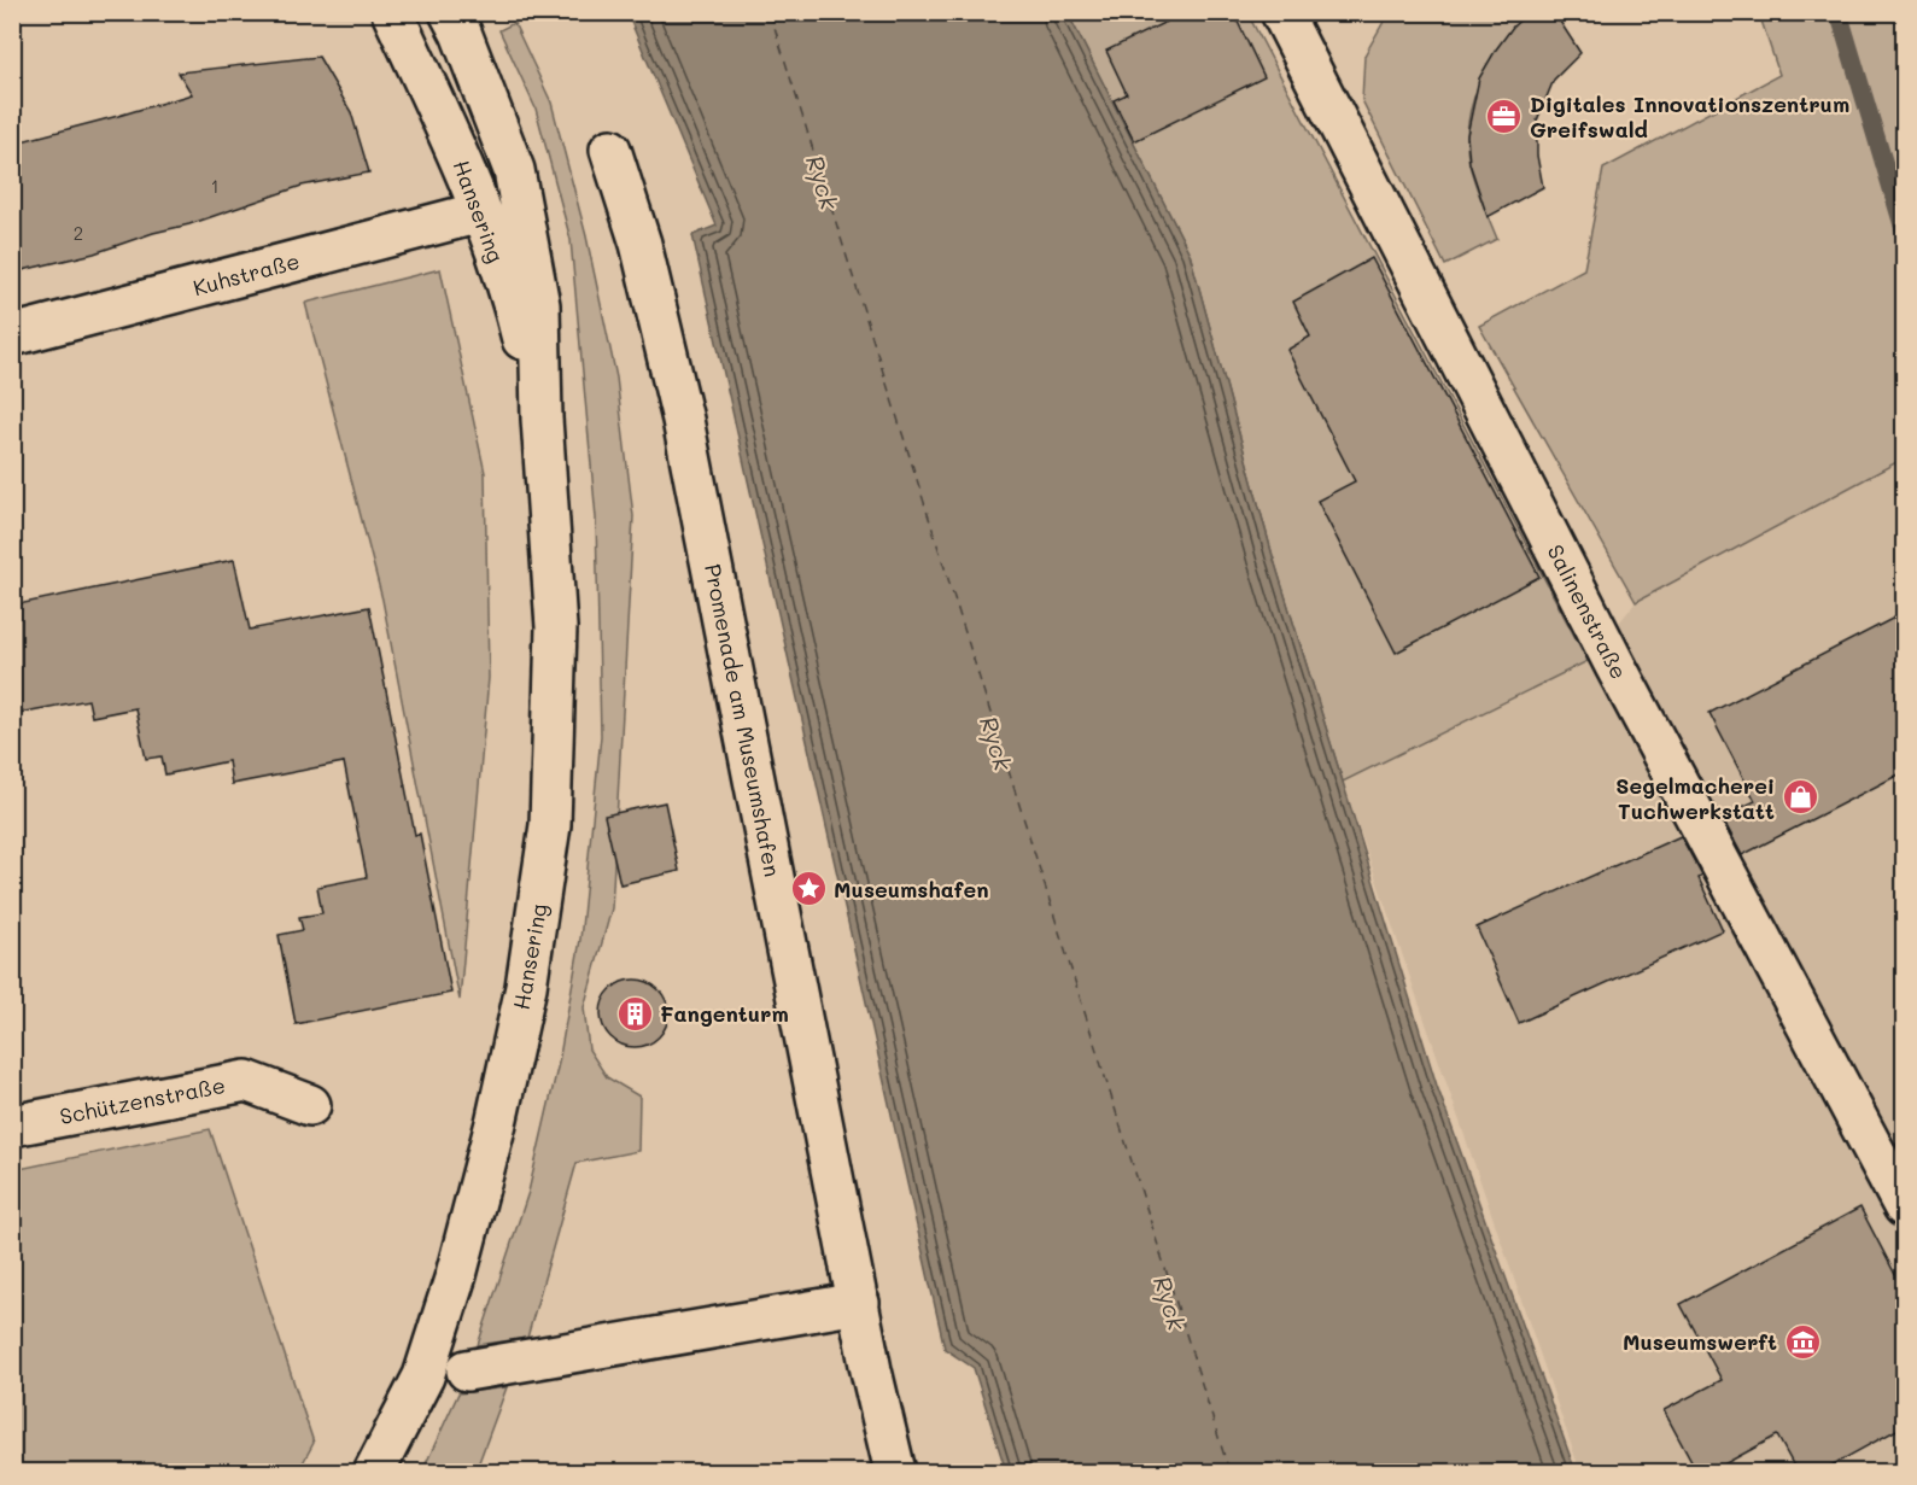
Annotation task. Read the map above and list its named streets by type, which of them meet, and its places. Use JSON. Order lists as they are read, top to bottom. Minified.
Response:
{"streets":{"street":["Hansering","Kuhstraße","Salinenstraße","Promenade am Museumshafen","Schützenstraße"]},"crossings":[["Hansering","Kuhstraße"]],"water":["Ryck"],"places":{"office":["Digitales Innovationszentrum Greifswald"],"shop":["Segelmacherei Tuchwerkstatt"],"place":["Museumshafen"],"building":["Fangenturm"],"museum":["Museumswerft"]},"house_numbers":["1","2"]}
